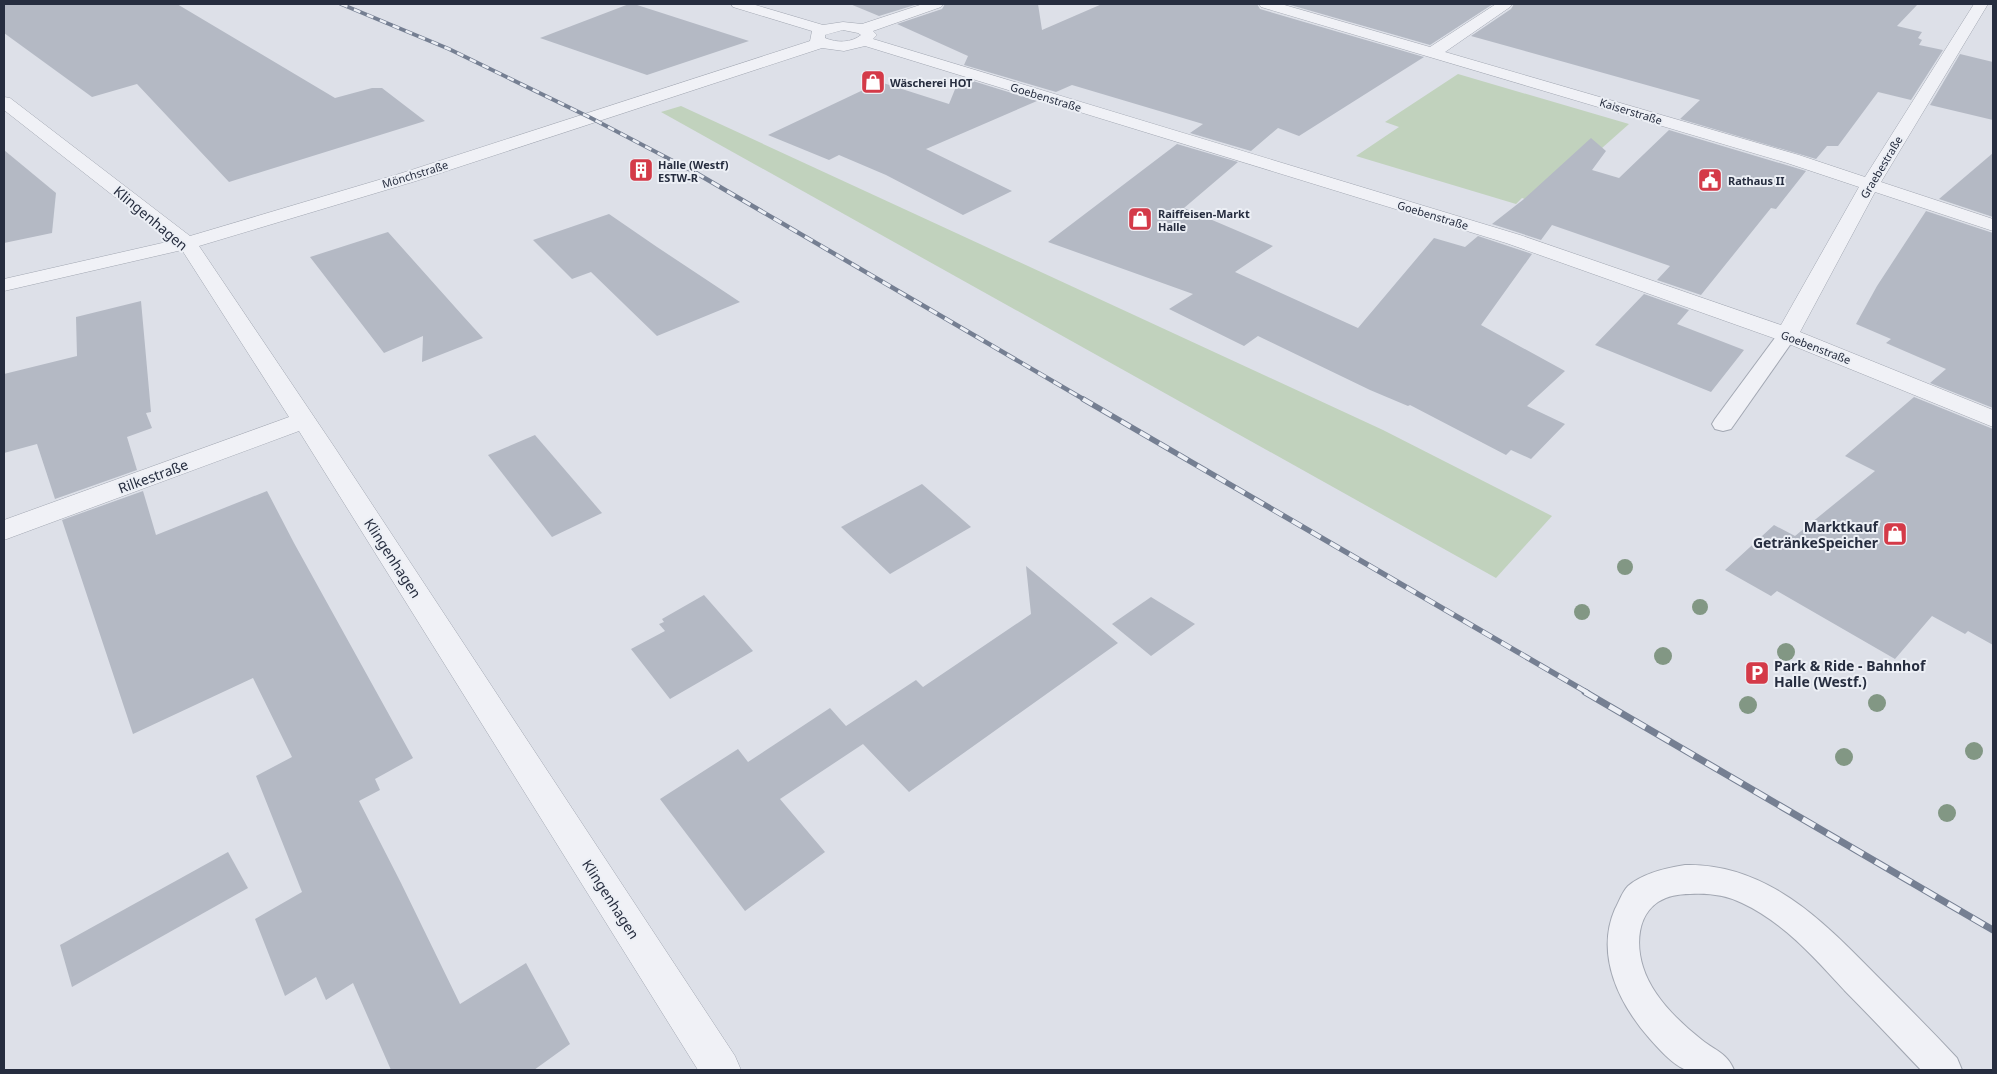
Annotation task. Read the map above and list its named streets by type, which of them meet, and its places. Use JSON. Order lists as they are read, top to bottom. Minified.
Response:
{"streets":{"street":["Goebenstraße","Kaiserstraße","Graebestraße","Mönchstraße","Klingenhagen","Rilkestraße"]},"crossings":[["Goebenstraße","Graebestraße"],["Kaiserstraße","Graebestraße"],["Mönchstraße","Klingenhagen"],["Klingenhagen","Rilkestraße"]],"places":{"shop":["Wäscherei HOT","Raiffeisen-Markt Halle","Marktkauf GetränkeSpeicher"],"building":["Halle (Westf) ESTW-R"],"public building":["Rathaus II"],"parking":["Park & Ride - Bahnhof Halle (Westf.)"]}}
